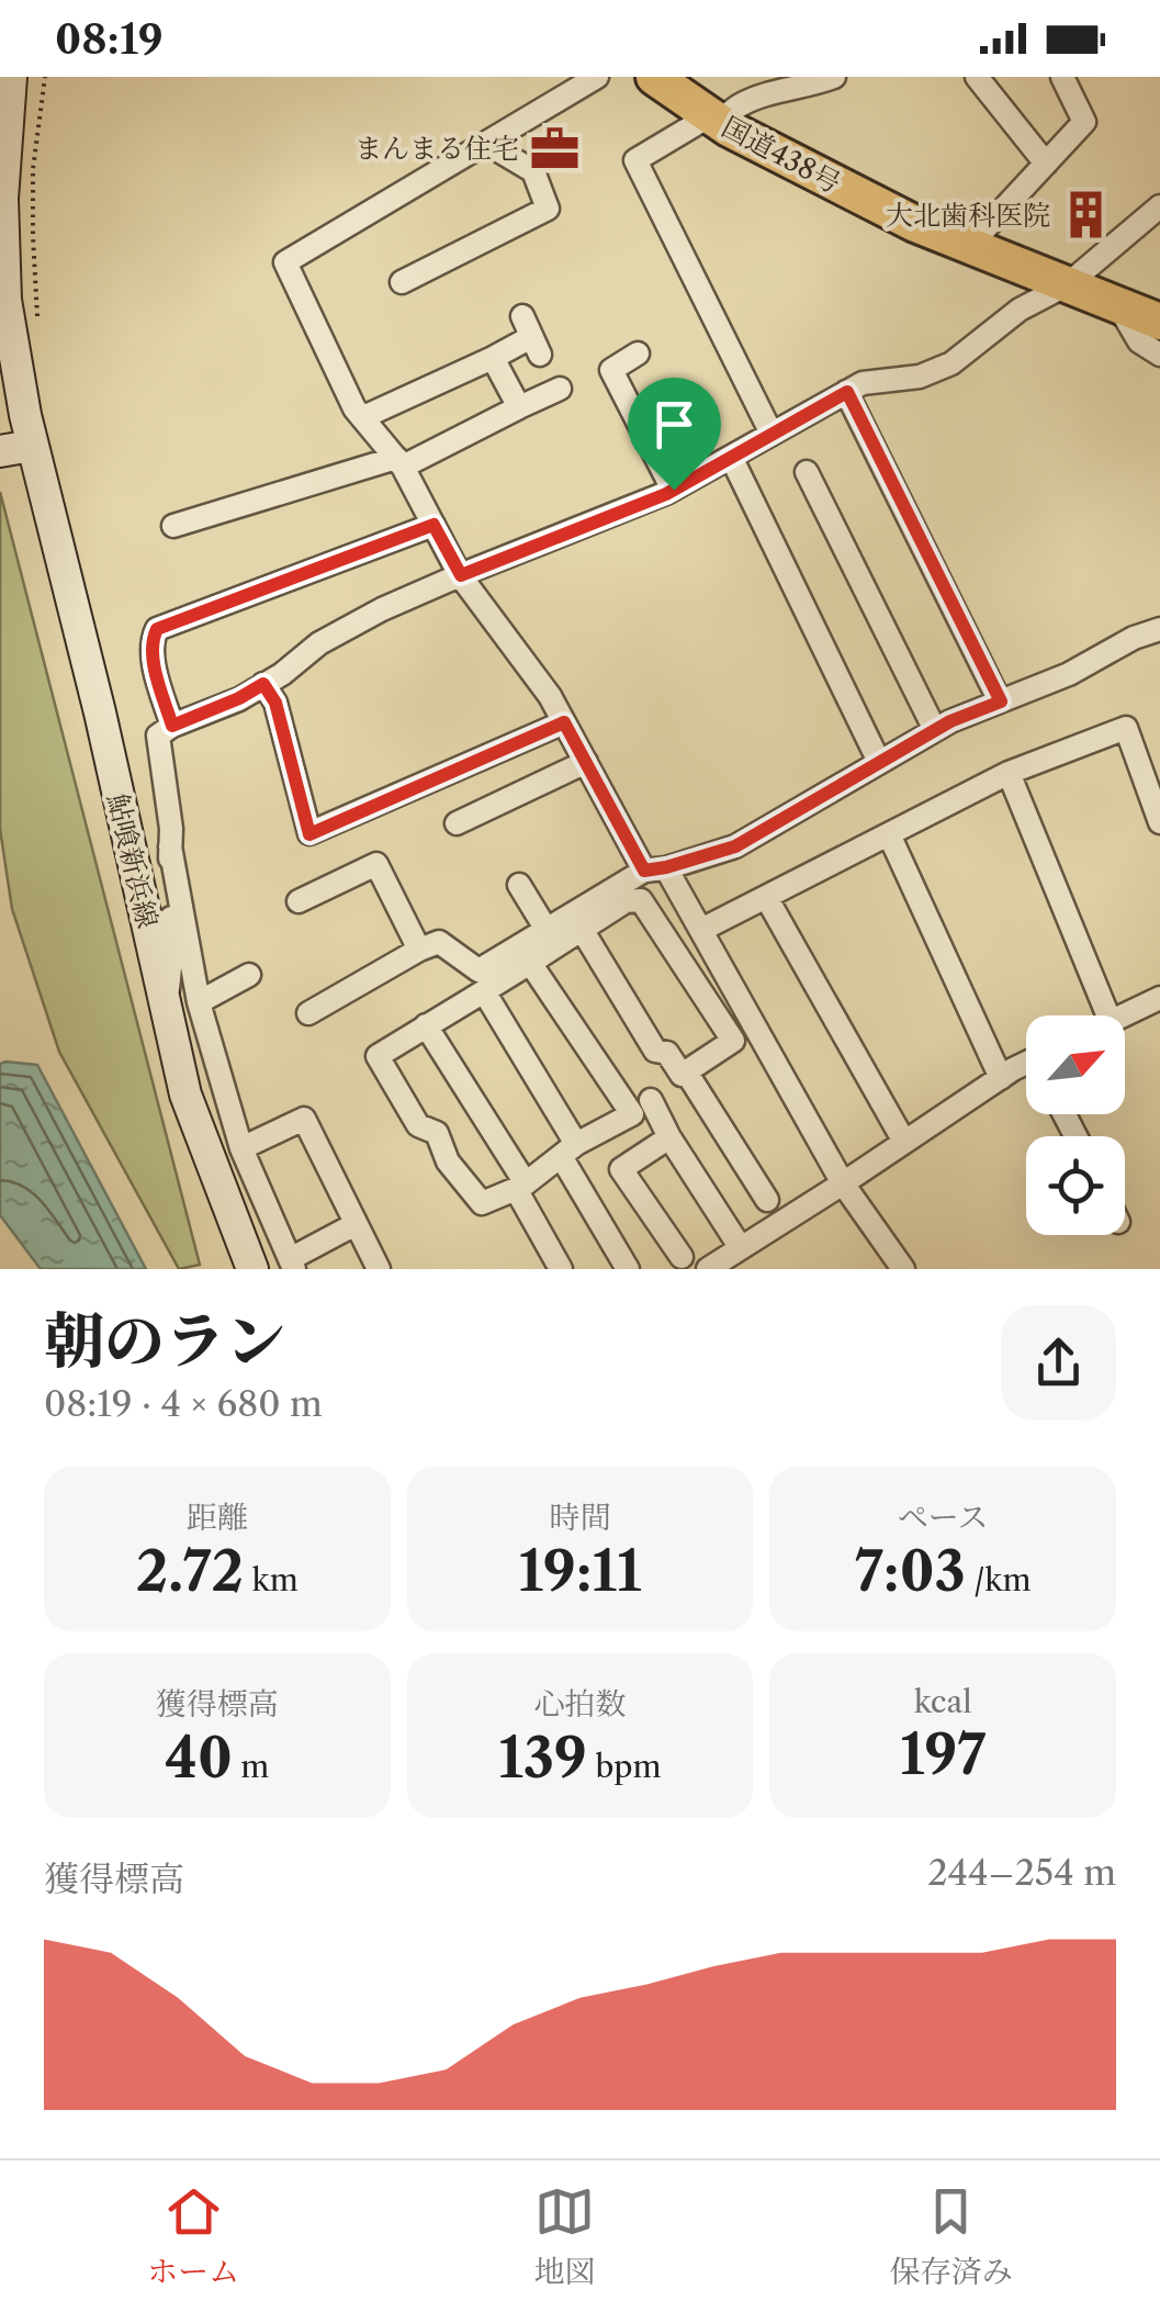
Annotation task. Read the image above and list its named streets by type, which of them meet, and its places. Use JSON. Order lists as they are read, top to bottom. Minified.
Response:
{"streets":{"highway":["国道438号"],"main road":["鮎喰新浜線"]},"places":{"office":["まんまる住宅"],"building":["大北歯科医院"]},"north":"top right","page":{"status":"08:19","heading":["朝のラン","08:19 · 4 × 680 m"],"stats":[["距離","2.72 km"],["時間","19:11"],["ペース","7:03 /km"],["獲得標高","40 m"],["心拍数","139 bpm"],["kcal","197"]],"chart":["獲得標高","244–254 m"],"tabs":["ホーム","地図","保存済み"]}}
